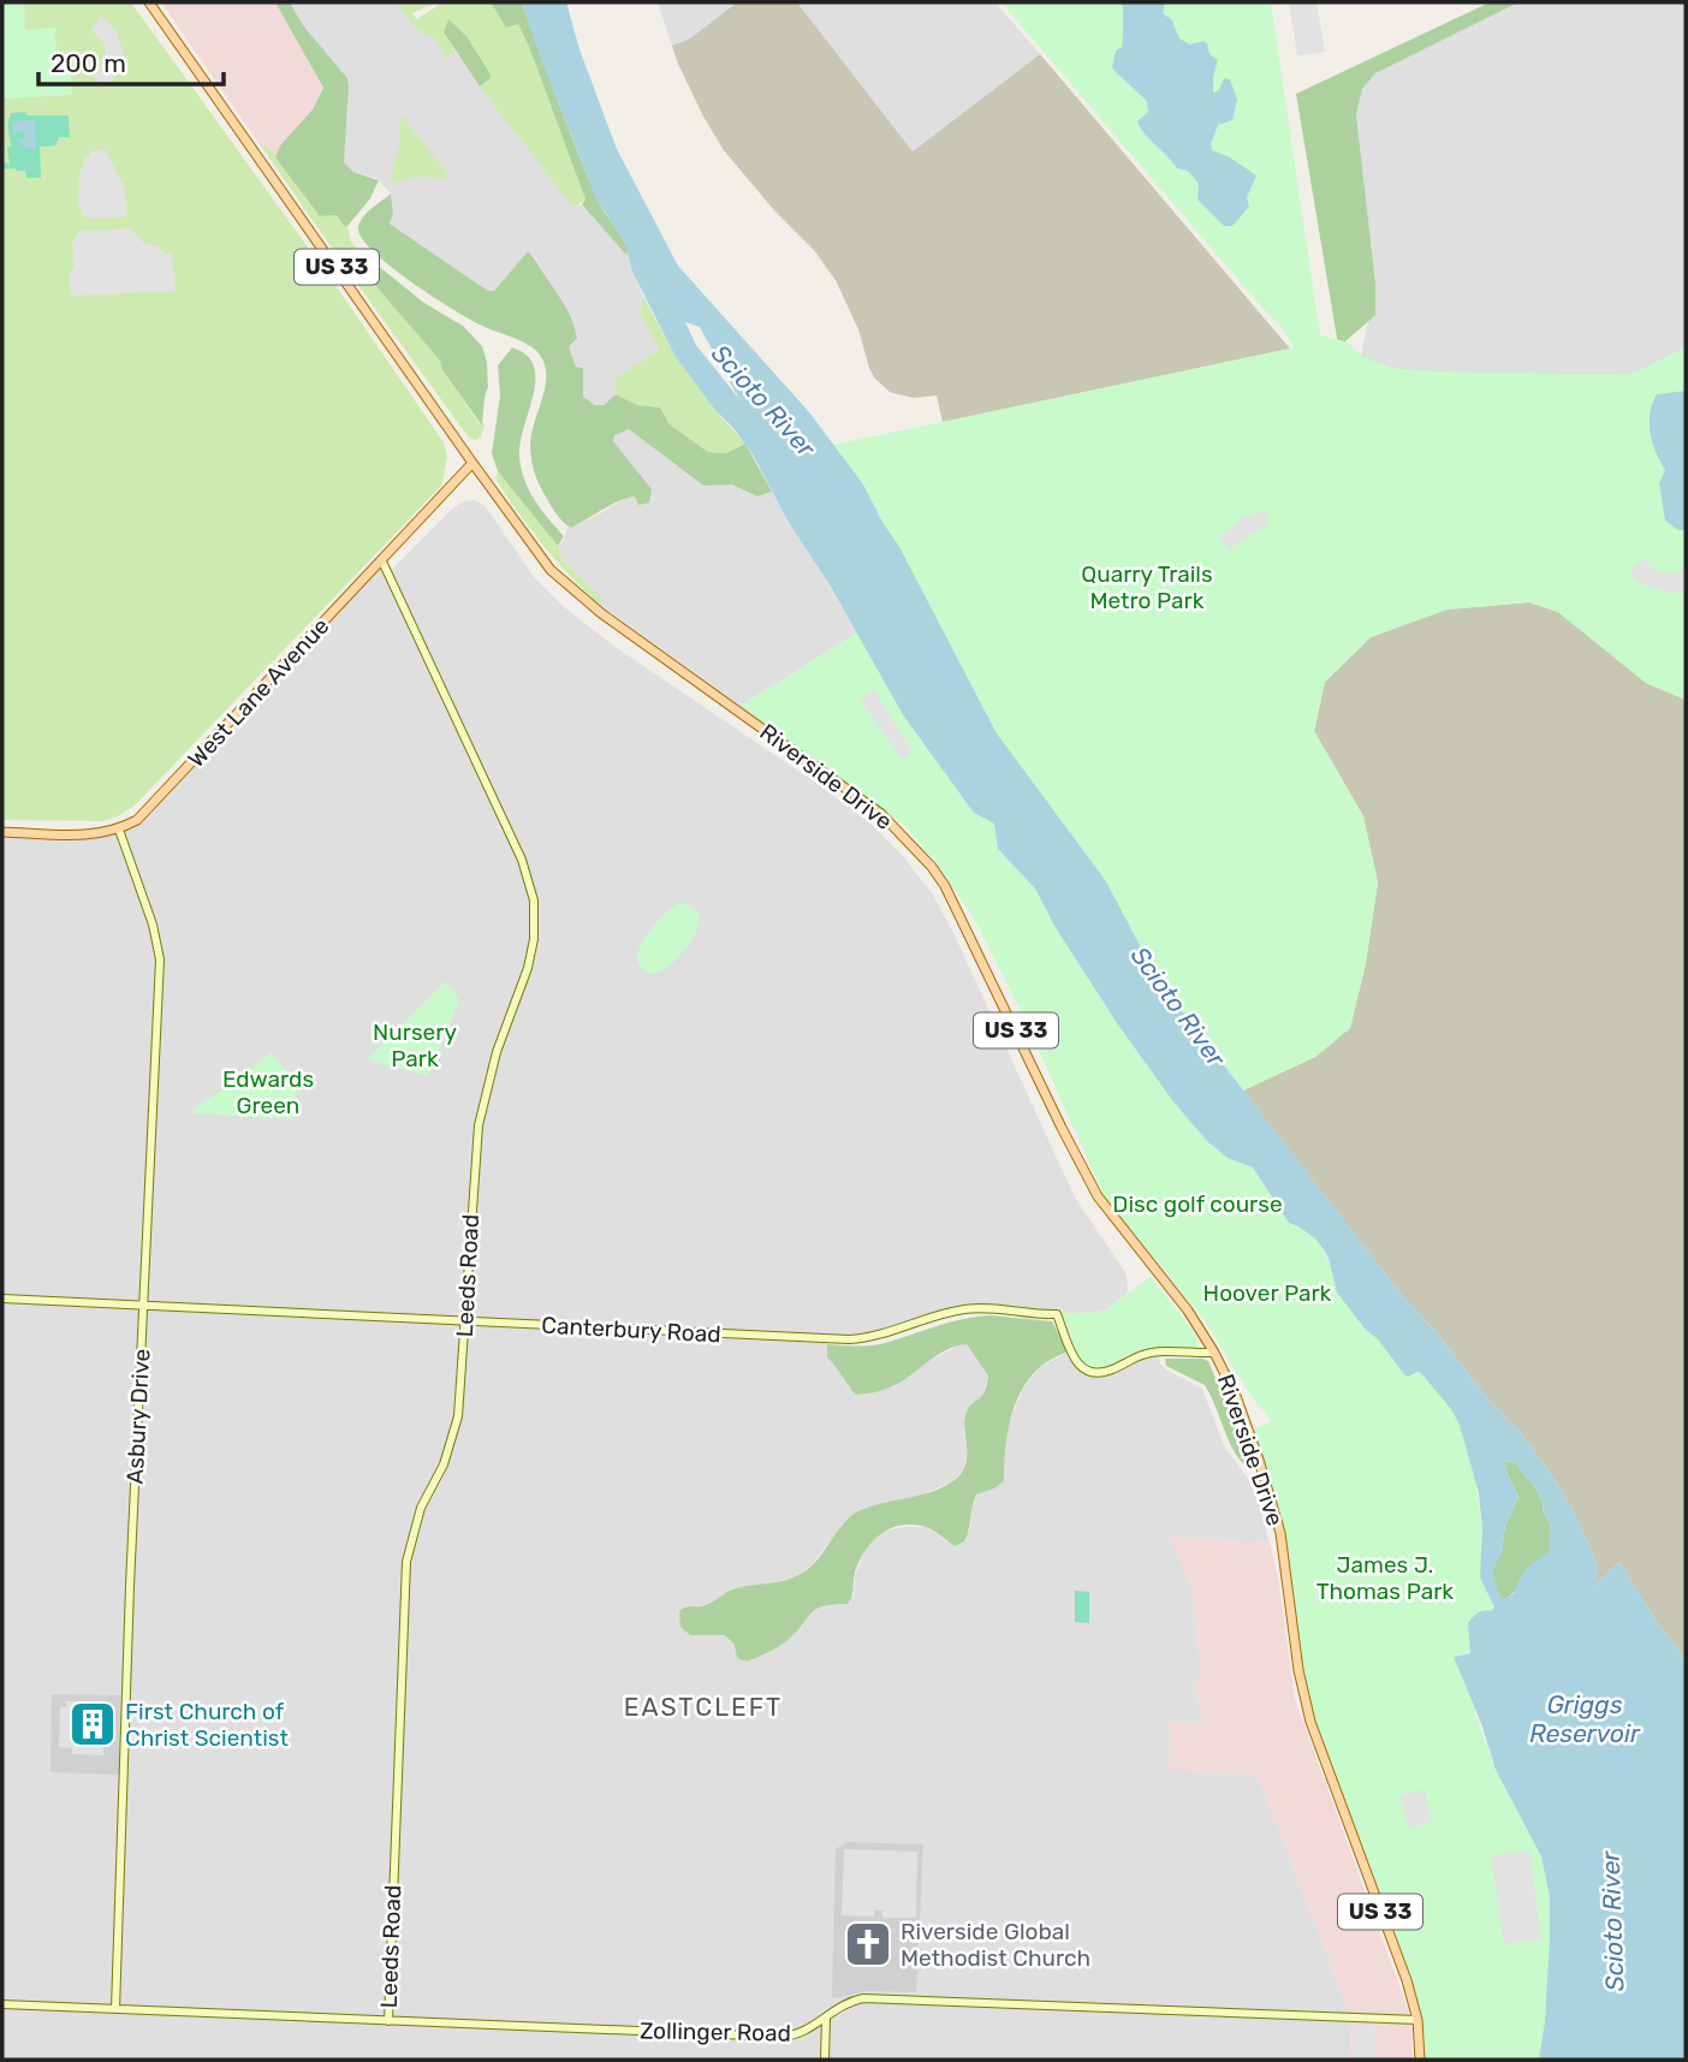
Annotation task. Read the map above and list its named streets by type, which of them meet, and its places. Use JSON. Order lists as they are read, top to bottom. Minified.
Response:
{"streets":{"main road":["US 33","West Lane Avenue","Riverside Drive"],"street":["Leeds Road","Canterbury Road","Asbury Drive","Zollinger Road"]},"crossings":[["West Lane Avenue","Riverside Drive"],["West Lane Avenue","Leeds Road"],["West Lane Avenue","Asbury Drive"],["Riverside Drive","Canterbury Road"],["Riverside Drive","Zollinger Road"],["Leeds Road","Canterbury Road"],["Leeds Road","Zollinger Road"],["Canterbury Road","Asbury Drive"],["Asbury Drive","Zollinger Road"]],"districts":["EASTCLEFT"],"water":["Scioto River","Griggs Reservoir"],"parks":["Quarry Trails Metro Park","Nursery Park","Edwards Green","Disc golf course","Hoover Park","James J. Thomas Park"],"places":{"building":["First Church of Christ Scientist"],"church":["Riverside Global Methodist Church"]},"scale_bar":"200 m"}
